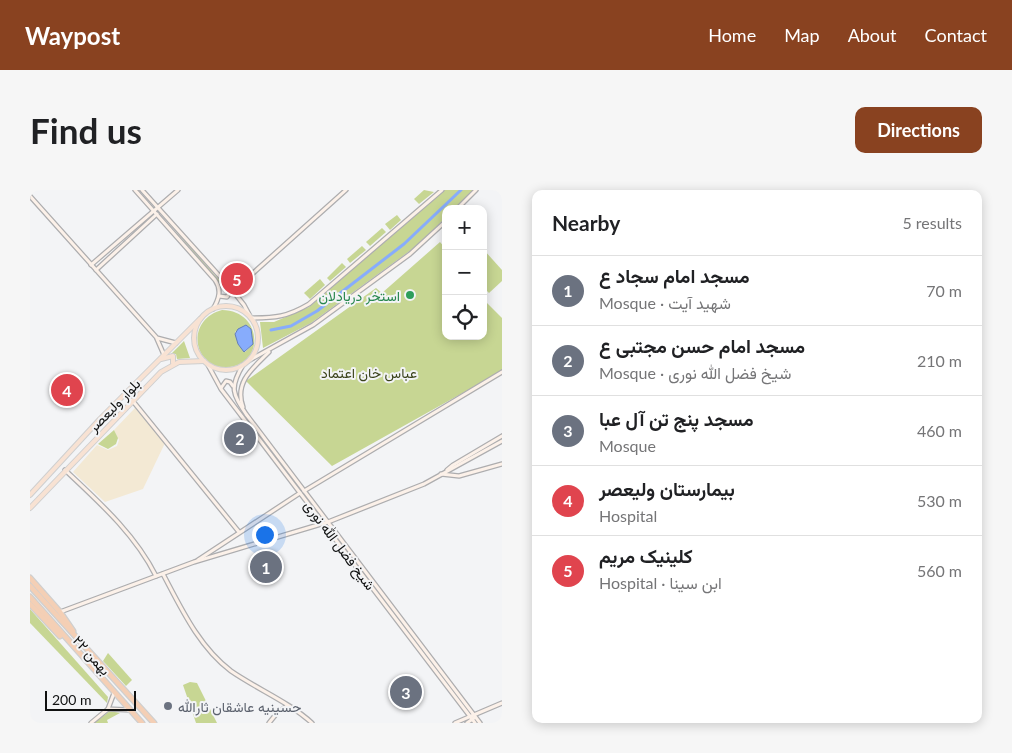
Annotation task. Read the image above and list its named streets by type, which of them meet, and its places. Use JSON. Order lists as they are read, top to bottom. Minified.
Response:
{"streets":{"highway":["۲۲ بهمن"],"main road":["بلوار ولیعصر","شیخ فضل الله نوری"]},"crossings":[["بلوار ولیعصر","شیخ فضل الله نوری"]],"parks":["عباس خان اعتماد"],"places":["استخر دریادلان","حسینیه عاشقان ثارالله"],"scale_bar":"200 m","page":{"header":"Waypost","nav":["Home","Map","About","Contact"],"buttons":"Directions","title":"Find us","heading":["Nearby","5 results"],"map_buttons":["+","−"],"list":[{"mark":"1","name":"مسجد امام سجاد ع","note":"Mosque · شهید آیت","value":"70 m"},{"mark":"2","name":"مسجد امام حسن مجتبی ع","note":"Mosque · شیخ فضل الله نوری","value":"210 m"},{"mark":"3","name":"مسجد پنج تن آل عبا","note":"Mosque","value":"460 m"},{"mark":"4","name":"بیمارستان ولیعصر","note":"Hospital","value":"530 m"},{"mark":"5","name":"کلینیک مریم","note":"Hospital · ابن سینا","value":"560 m"}],"pins":["5","4","2","1","3"],"scale":"200 m"}}
